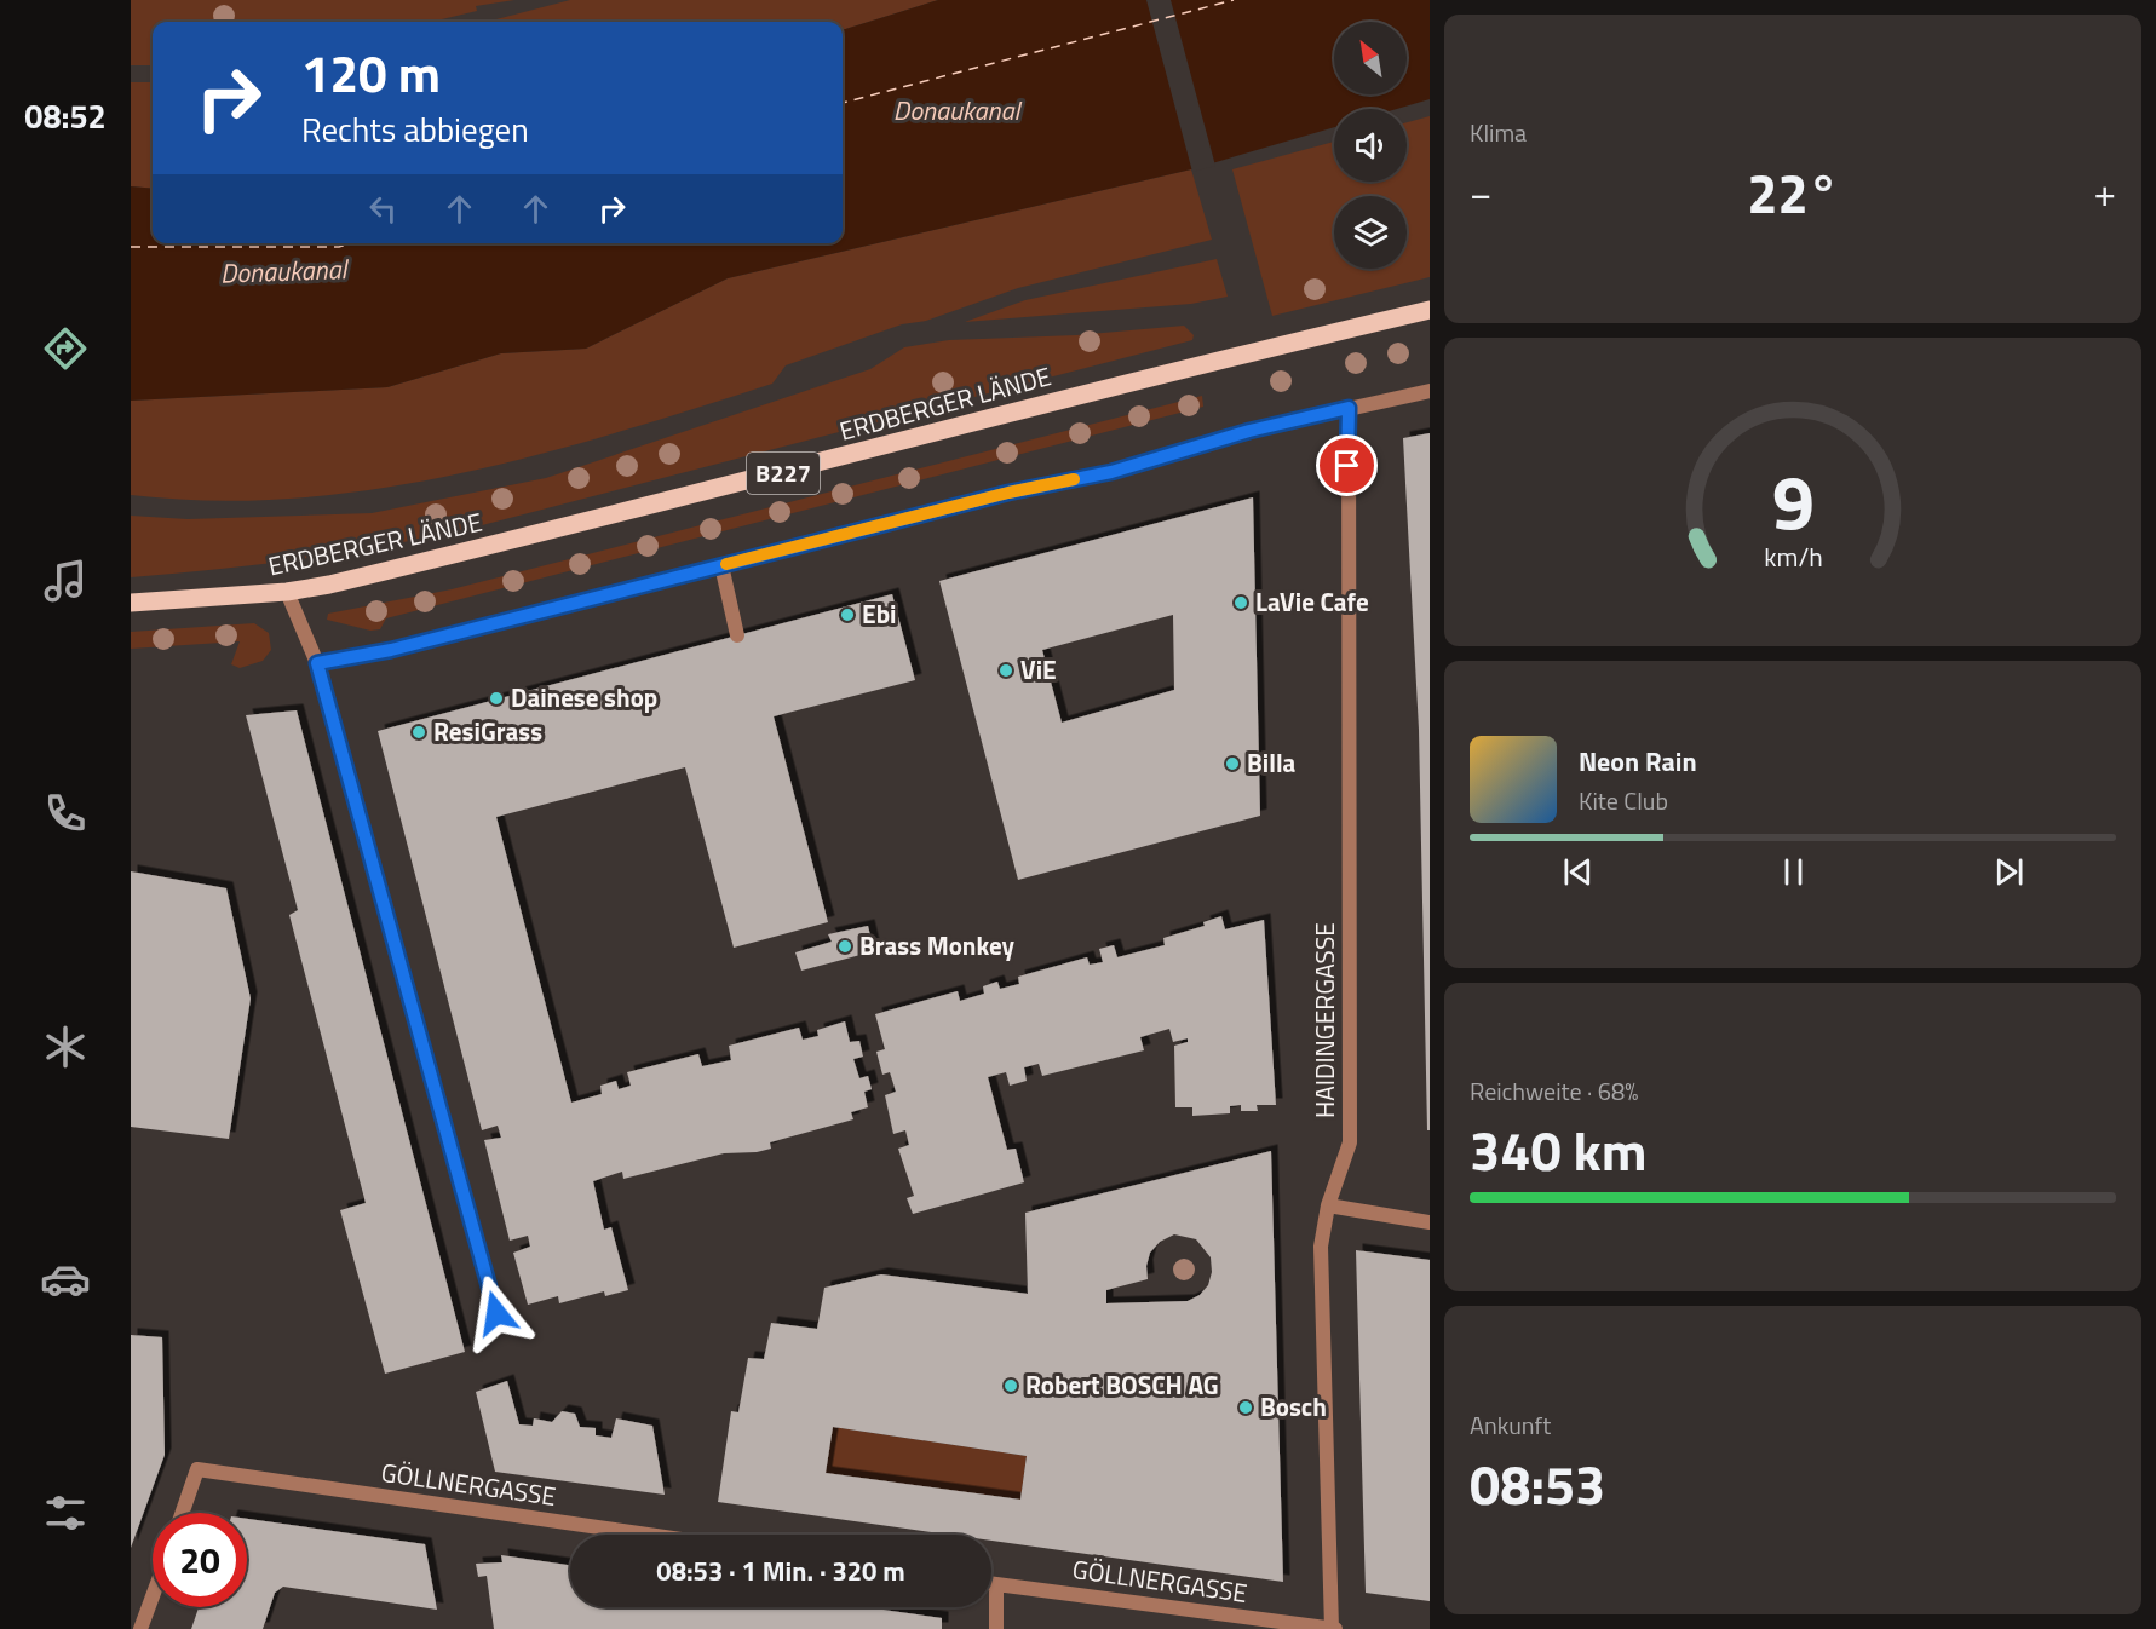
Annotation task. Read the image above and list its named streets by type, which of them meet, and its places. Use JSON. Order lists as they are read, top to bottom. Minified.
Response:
{"streets":{"main road":["ERDBERGER LÄNDE","B227"],"street":["HAIDINGERGASSE","GÖLLNERGASSE"]},"crossings":[["HAIDINGERGASSE","GÖLLNERGASSE"]],"water":["Donaukanal"],"places":["LaVie Cafe","Ebi","ViE","Dainese shop","ResiGrass","Billa","Brass Monkey","Robert BOSCH AG","Bosch"],"north":"top left","page":{"tabs":"08:52","tile":["Klima",["Reichweite · 68%","340 km"],["Ankunft","08:53"]],"turn":["120 m","Rechts abbiegen"],"heat":["−","22°","+"],"song":["Neon Rain","Kite Club"],"limit":"20","trip":"08:53 · 1 Min. · 320 m","gauge":["9","km/h"]}}
